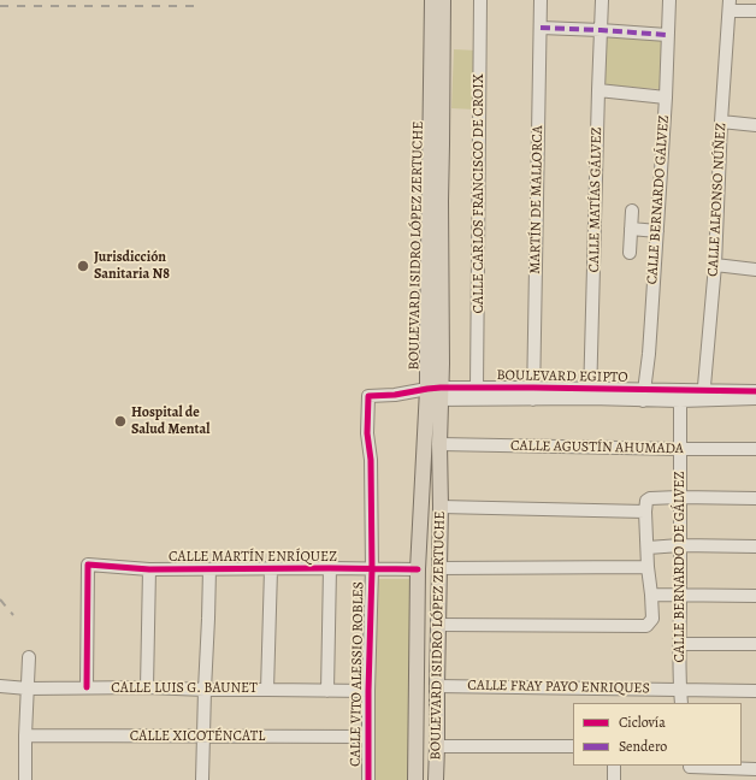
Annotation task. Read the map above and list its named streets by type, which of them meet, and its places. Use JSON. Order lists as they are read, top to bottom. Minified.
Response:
{"streets":{"main road":["BOULEVARD ISIDRO LÓPEZ ZERTUCHE"],"street":["CALLE CARLOS FRANCISCO DE CROIX","MARTÍN DE MALLORCA","CALLE MATÍAS GÁLVEZ","CALLE BERNARDO GÁLVEZ","CALLE ALFONSO NÚÑEZ","BOULEVARD EGIPTO","CALLE AGUSTÍN AHUMADA","CALLE MARTÍN ENRÍQUEZ","CALLE BERNARDO DE GÁLVEZ","CALLE VITO ALESSIO ROBLES","CALLE FRAY PAYO ENRIQUES","CALLE LUIS G. BAUNET","CALLE XICOTÉNCATL"]},"crossings":[["CALLE CARLOS FRANCISCO DE CROIX","BOULEVARD EGIPTO"],["MARTÍN DE MALLORCA","BOULEVARD EGIPTO"],["CALLE MATÍAS GÁLVEZ","BOULEVARD EGIPTO"],["CALLE BERNARDO GÁLVEZ","BOULEVARD EGIPTO"],["CALLE ALFONSO NÚÑEZ","BOULEVARD EGIPTO"],["BOULEVARD ISIDRO LÓPEZ ZERTUCHE","BOULEVARD EGIPTO"],["BOULEVARD ISIDRO LÓPEZ ZERTUCHE","CALLE AGUSTÍN AHUMADA"],["BOULEVARD ISIDRO LÓPEZ ZERTUCHE","CALLE MARTÍN ENRÍQUEZ"],["BOULEVARD ISIDRO LÓPEZ ZERTUCHE","CALLE FRAY PAYO ENRIQUES"],["BOULEVARD EGIPTO","CALLE BERNARDO DE GÁLVEZ"],["BOULEVARD EGIPTO","CALLE VITO ALESSIO ROBLES"],["CALLE AGUSTÍN AHUMADA","CALLE BERNARDO DE GÁLVEZ"],["CALLE MARTÍN ENRÍQUEZ","CALLE VITO ALESSIO ROBLES"],["CALLE MARTÍN ENRÍQUEZ","CALLE LUIS G. BAUNET"],["CALLE BERNARDO DE GÁLVEZ","CALLE FRAY PAYO ENRIQUES"],["CALLE VITO ALESSIO ROBLES","CALLE LUIS G. BAUNET"],["CALLE VITO ALESSIO ROBLES","CALLE XICOTÉNCATL"]],"places":["Jurisdicción Sanitaria N8","Hospital de Salud Mental"],"legend":["Ciclovía","Sendero"]}
